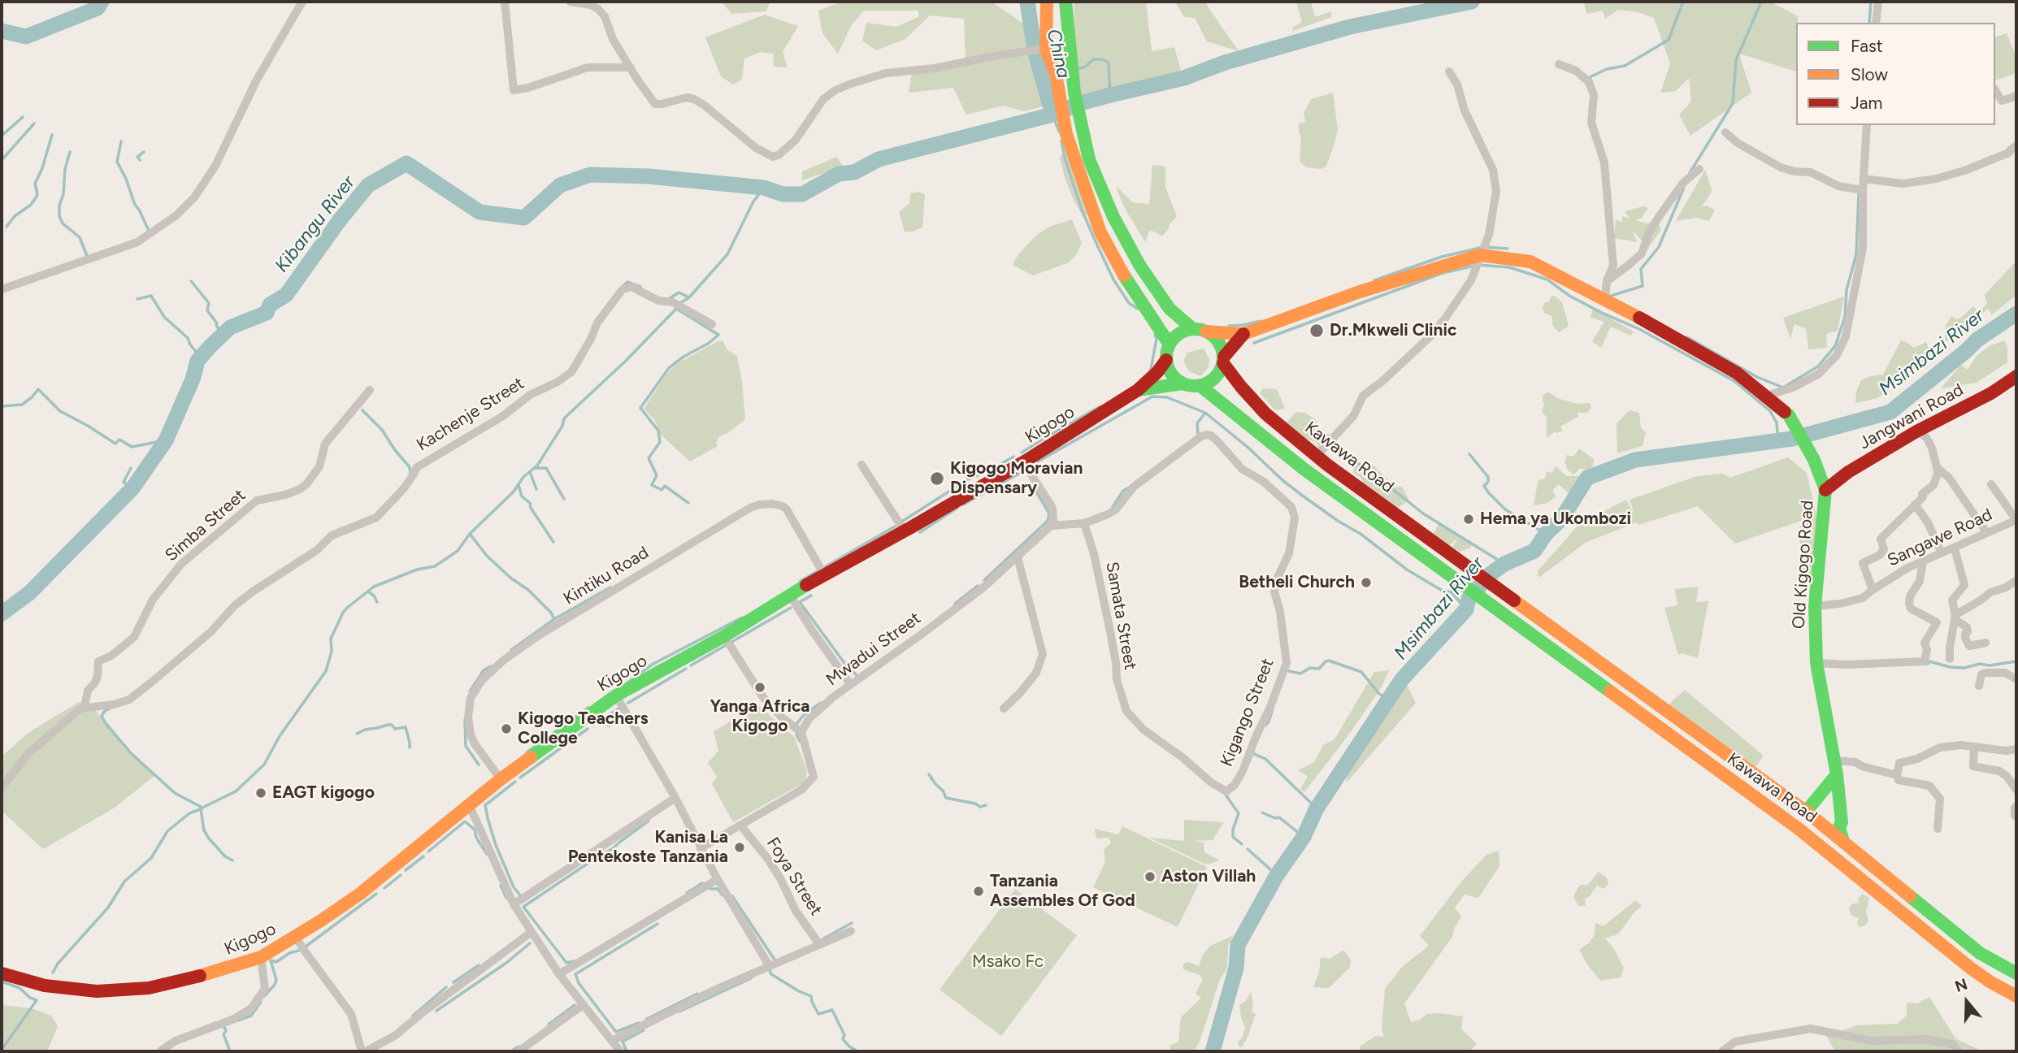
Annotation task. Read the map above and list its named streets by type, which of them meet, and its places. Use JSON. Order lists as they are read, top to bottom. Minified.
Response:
{"streets":{"main road":["Jangwani Road","Kigogo","Kawawa Road","Old Kigogo Road"],"street":["Kachenje Street","Simba Street","Sangawe Road","Kintiku Road","Samata Street","Mwadui Street","Kigango Street","Foya Street"]},"crossings":[["Kachenje Street","Simba Street"],["Jangwani Road","Old Kigogo Road"],["Kigogo","Kintiku Road"],["Kawawa Road","Old Kigogo Road"],["Sangawe Road","Old Kigogo Road"],["Samata Street","Kigango Street"],["Mwadui Street","Kigango Street"]],"water":["China","Kibangu River","Msimbazi River"],"parks":["Msako Fc"],"places":["Dr.Mkweli Clinic","Kigogo Moravian Dispensary","Hema ya Ukombozi","Betheli Church","Yanga Africa Kigogo","Kigogo Teachers College","EAGT kigogo","Kanisa La Pentekoste Tanzania","Aston Villah","Tanzania Assembles Of God"],"legend":["Fast","Slow","Jam"],"north":"top"}
